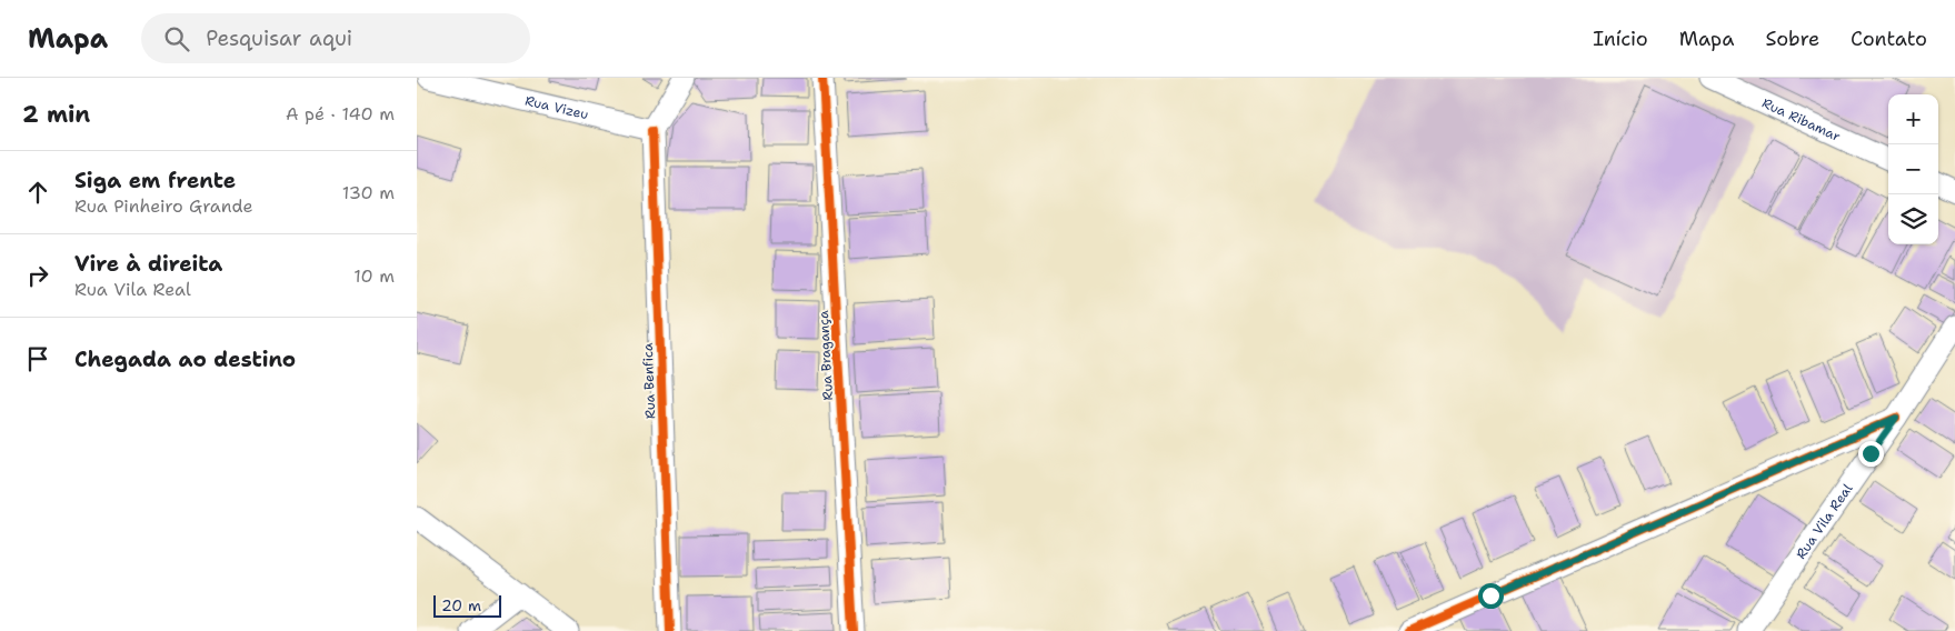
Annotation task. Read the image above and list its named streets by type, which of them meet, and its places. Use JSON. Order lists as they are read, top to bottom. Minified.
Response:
{"streets":{"street":["Rua Vizeu","Rua Ribamar","Rua Bragança","Rua Benfica","Rua Vila Real"]},"crossings":[["Rua Vizeu","Rua Benfica"]],"scale_bar":"20 m","page":{"header":"Mapa","search":"Pesquisar aqui","nav":["Início","Mapa","Sobre","Contato"],"heading":["2 min","A pé · 140 m"],"map_buttons":["+","−"],"list":[["Siga em frente","Rua Pinheiro Grande","130 m"],["Vire à direita","Rua Vila Real","10 m"],"Chegada ao destino"],"scale":"20 m"}}
